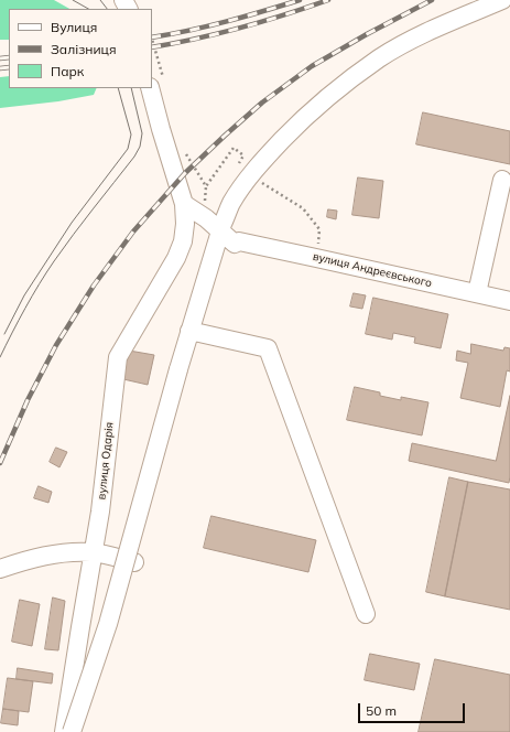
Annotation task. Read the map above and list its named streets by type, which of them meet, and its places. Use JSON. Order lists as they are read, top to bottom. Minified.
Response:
{"streets":{"street":["вулиця Андреєвського","вулиця Одарія"]},"legend":["Вулиця","Залізниця","Парк"],"scale_bar":"50 m"}
